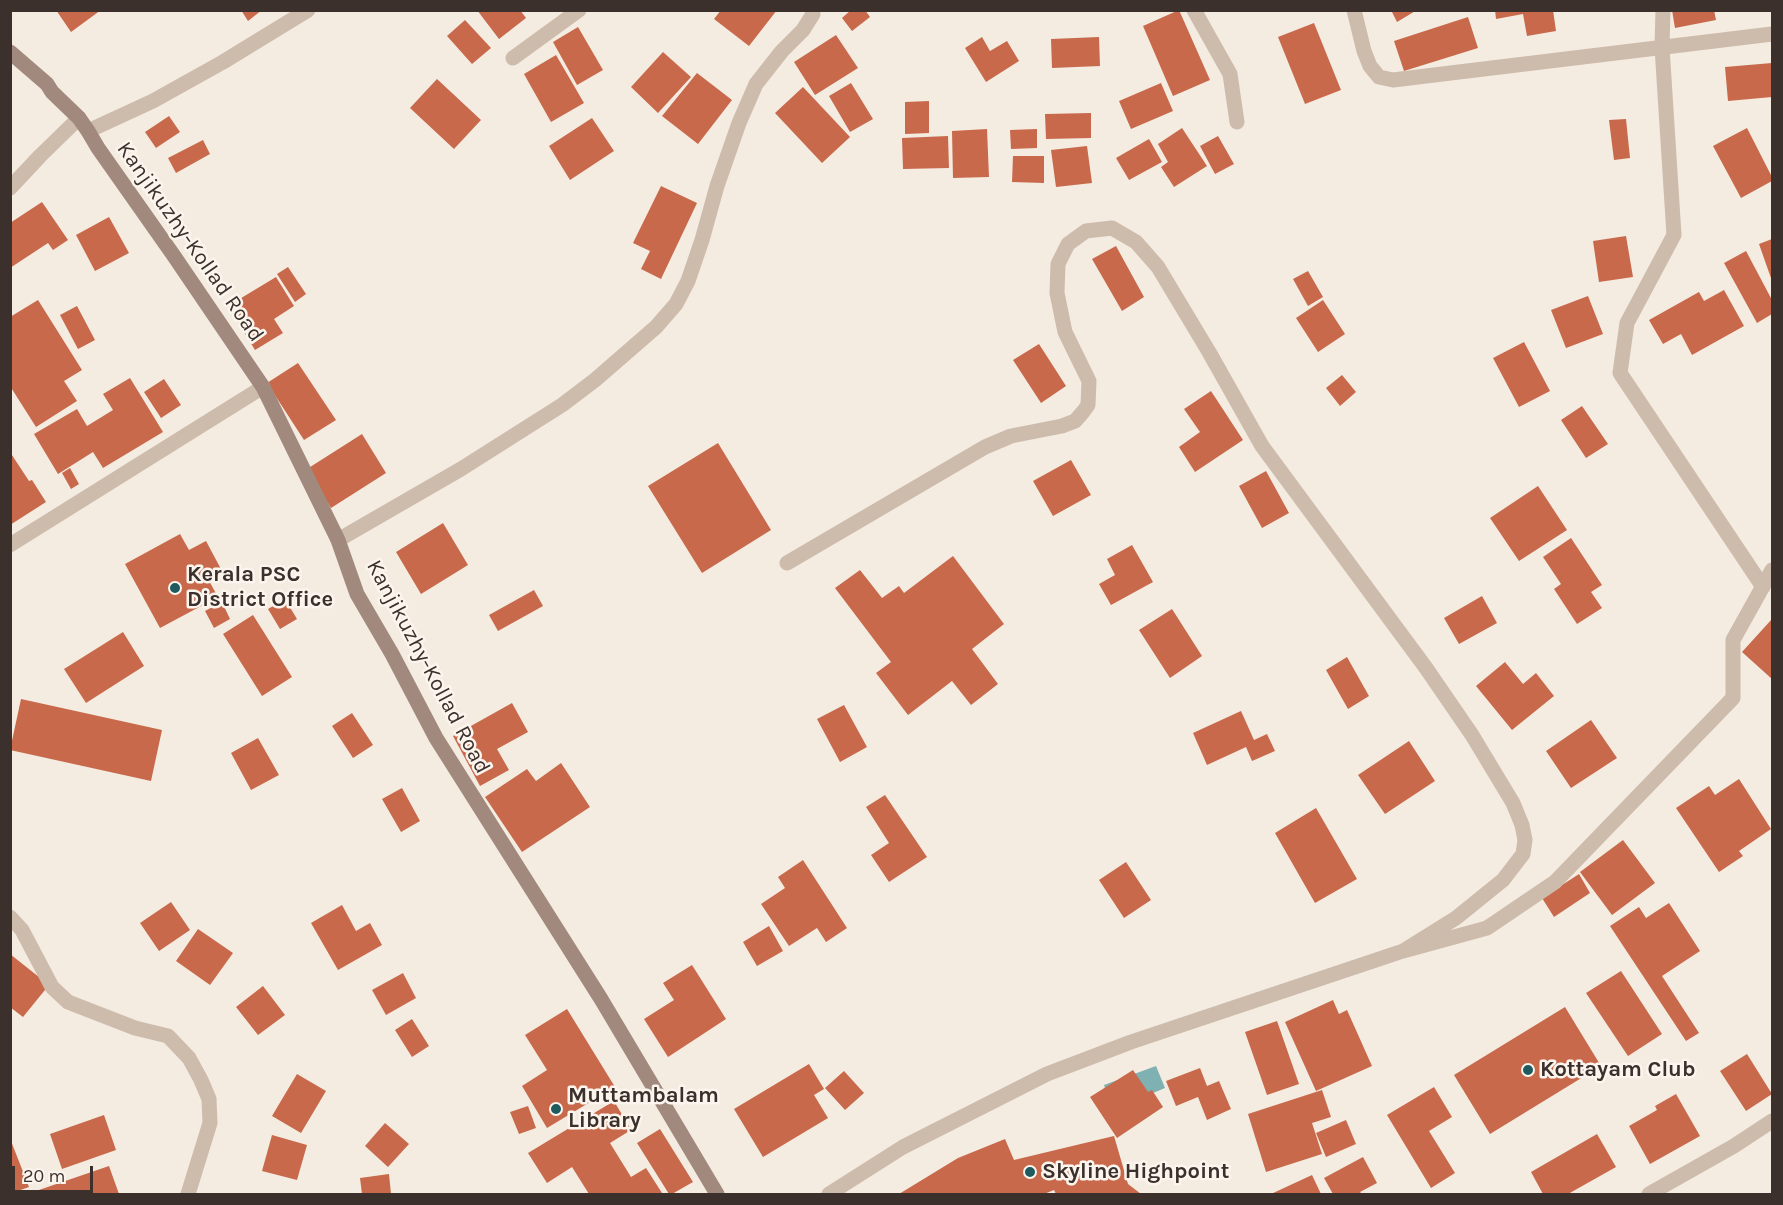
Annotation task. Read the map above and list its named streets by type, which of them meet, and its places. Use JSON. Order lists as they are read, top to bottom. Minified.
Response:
{"streets":{"main road":["Kanjikuzhy-Kollad Road"]},"places":["Kerala PSC District Office","Kottayam Club","Muttambalam Library","Skyline Highpoint"],"scale_bar":"20 m"}
